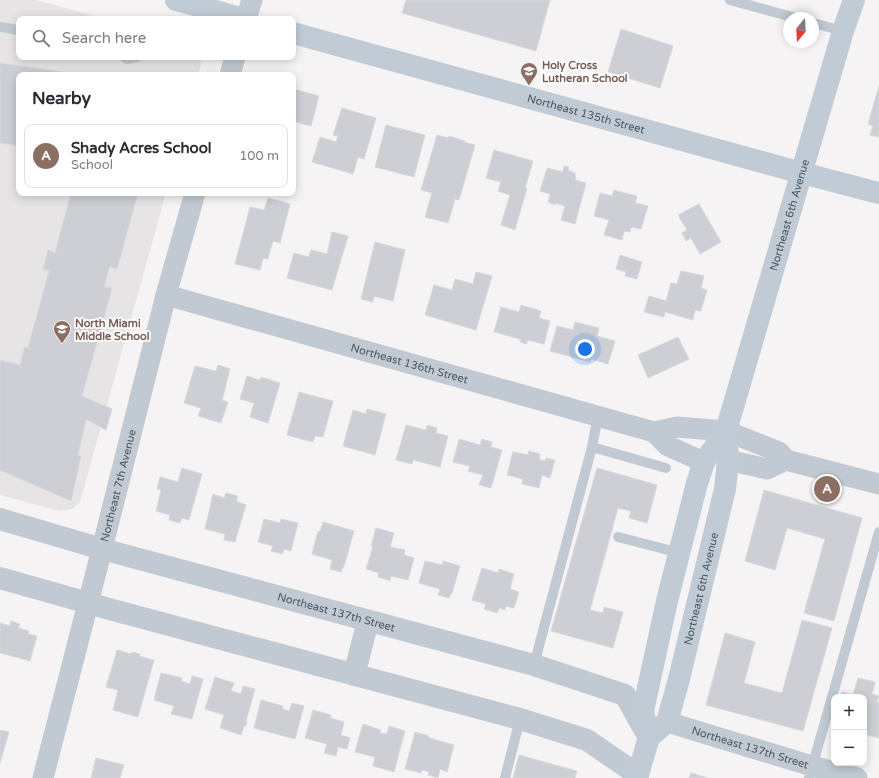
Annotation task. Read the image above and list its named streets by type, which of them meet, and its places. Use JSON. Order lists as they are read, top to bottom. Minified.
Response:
{"streets":{"main road":["Northeast 135th Street","Northeast 6th Avenue"],"street":["Northeast 136th Street","Northeast 7th Avenue","Northeast 137th Street"]},"crossings":[["Northeast 135th Street","Northeast 6th Avenue"],["Northeast 6th Avenue","Northeast 136th Street"],["Northeast 6th Avenue","Northeast 137th Street"],["Northeast 136th Street","Northeast 7th Avenue"],["Northeast 7th Avenue","Northeast 137th Street"]],"places":{"school or university":["Holy Cross Lutheran School","North Miami Middle School"]},"north":"bottom","page":{"search":"Search here","heading":"Nearby","list":[{"mark":"A","name":"Shady Acres School","note":"School","value":"100 m"}],"pins":"A","map_buttons":["+","−"]}}
